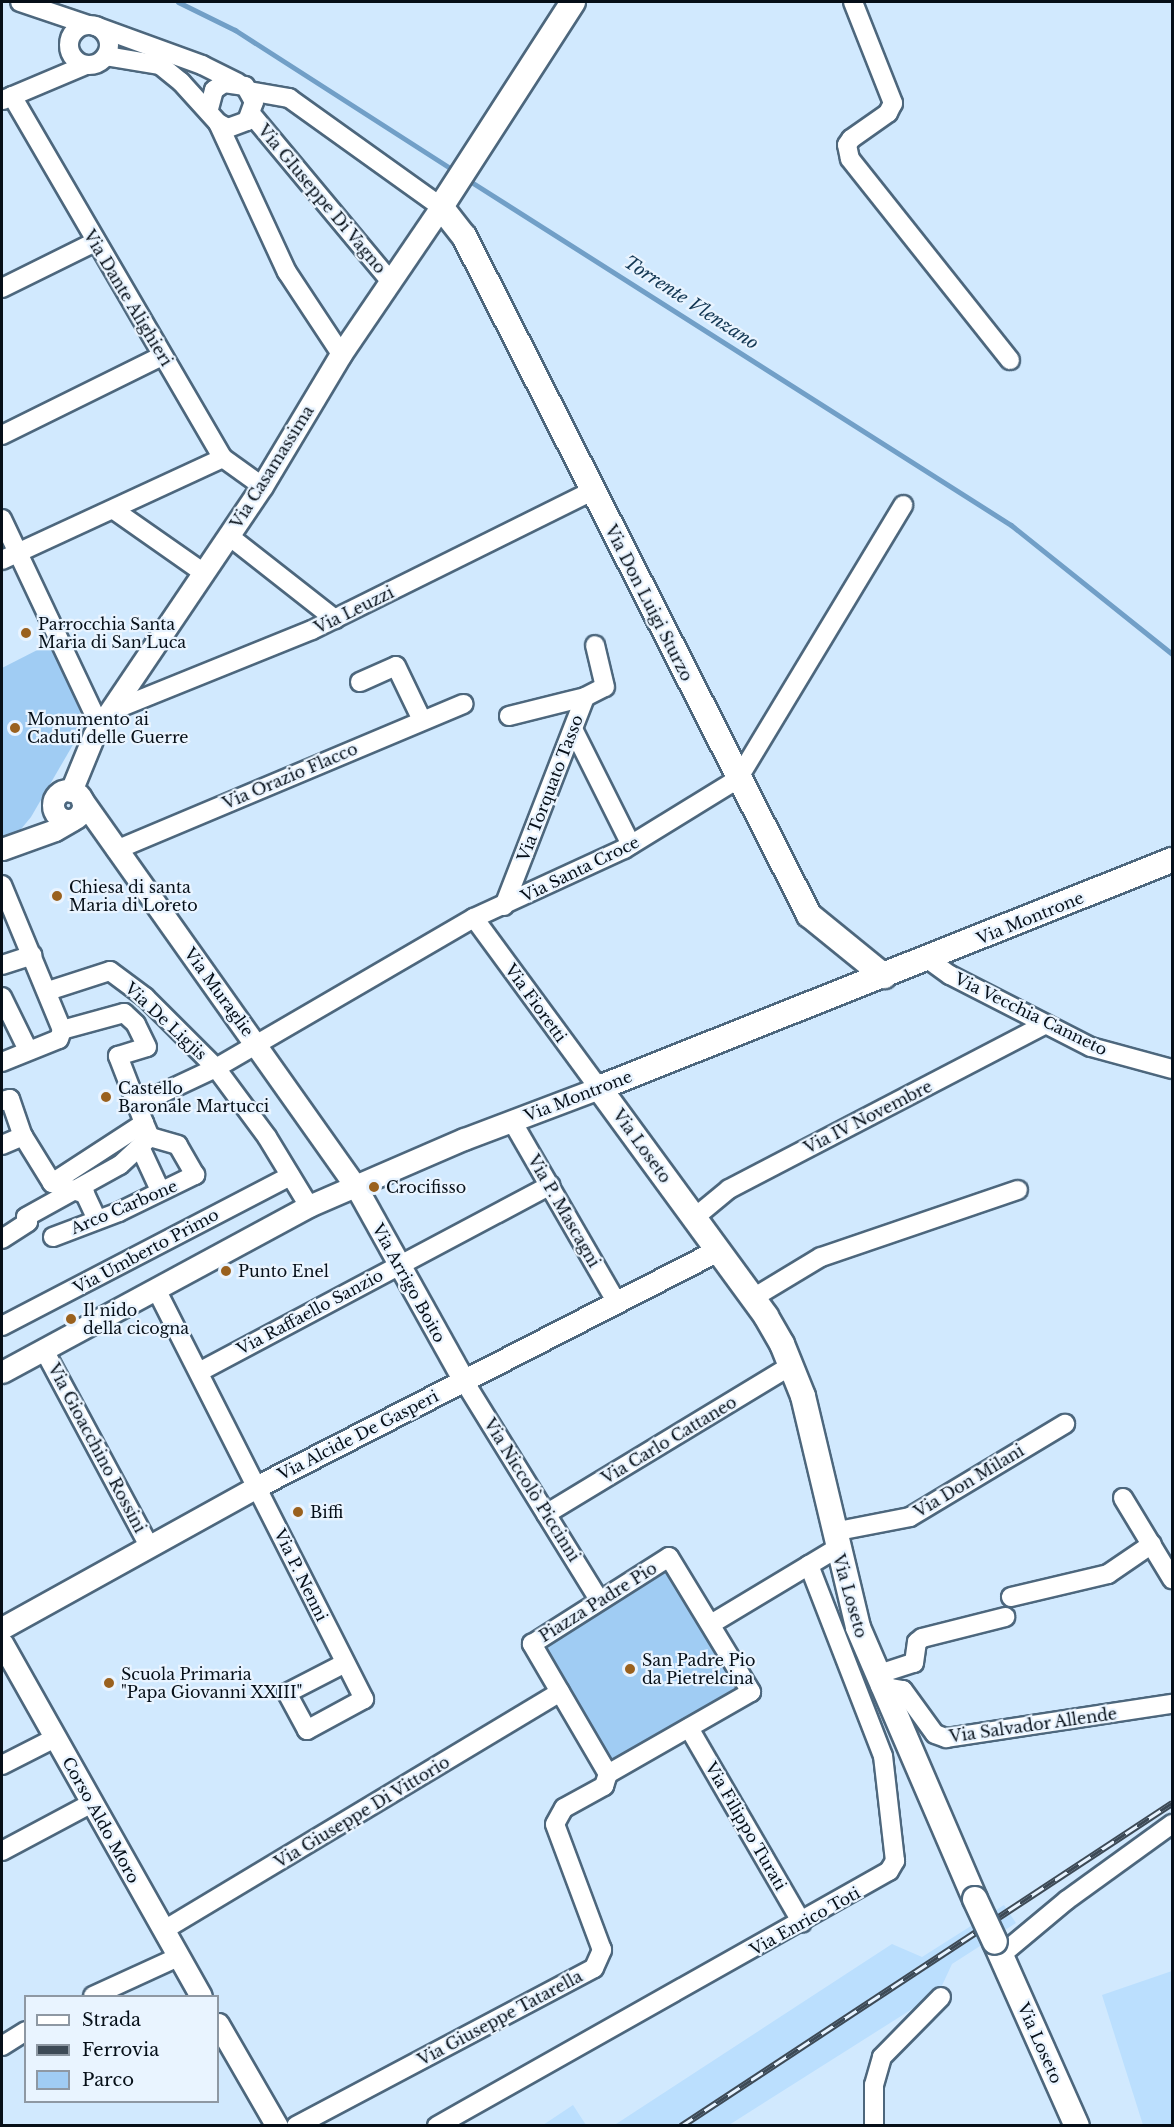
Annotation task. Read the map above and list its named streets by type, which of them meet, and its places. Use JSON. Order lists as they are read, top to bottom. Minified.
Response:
{"streets":{"main road":["Via Don Luigi Sturzo","Via Montrone","Via Loseto"],"street":["Via GIuseppe Di Vagno","Via Dante Alighieri","Via Casamassima","Via Leuzzi","Via Orazio Flacco","Via Torquato Tasso","Via Santa Croce","Via Muraglie","Via Fioretti","Via Vecchia Canneto","Via De Ligjis","Via IV Novembre","Arco Carbone","Via P. Mascagni","Via Umberto Primo","Via Arrigo Boito","Via Raffaello Sanzio","Via Alcide De Gasperi","Via Carlo Cattaneo","Via Gioacchino Rossini","Via Don Milani","Via Niccolò Piccinni","Via P. Nenni","Piazza Padre Pio","Via Salvador Allende","Via Giuseppe Di Vittorio","Corso Aldo Moro","Via Filippo Turati","Via Enrico Toti","Via Giuseppe Tatarella"]},"crossings":[["Via GIuseppe Di Vagno","Via Casamassima"],["Via Dante Alighieri","Via Casamassima"],["Via Casamassima","Via Don Luigi Sturzo"],["Via Casamassima","Via Leuzzi"],["Via Casamassima","Via Muraglie"],["Via Don Luigi Sturzo","Via Leuzzi"],["Via Don Luigi Sturzo","Via Santa Croce"],["Via Don Luigi Sturzo","Via Montrone"],["Via Orazio Flacco","Via Muraglie"],["Via Torquato Tasso","Via Santa Croce"],["Via Santa Croce","Via Muraglie"],["Via Santa Croce","Via Fioretti"],["Via Santa Croce","Via De Ligjis"],["Via Montrone","Via Muraglie"],["Via Montrone","Via Fioretti"],["Via Montrone","Via Vecchia Canneto"],["Via Montrone","Via Loseto"],["Via Montrone","Via P. Mascagni"],["Via Montrone","Via Arrigo Boito"],["Via Montrone","Via Gioacchino Rossini"],["Via Montrone","Via P. Nenni"],["Via Muraglie","Via Arrigo Boito"],["Via Fioretti","Via Loseto"],["Via Vecchia Canneto","Via IV Novembre"],["Via IV Novembre","Via Loseto"],["Via Loseto","Via Alcide De Gasperi"],["Via Loseto","Via Carlo Cattaneo"],["Via Loseto","Via Don Milani"],["Via Loseto","Via Salvador Allende"],["Via P. Mascagni","Via Raffaello Sanzio"],["Via P. Mascagni","Via Alcide De Gasperi"],["Via Arrigo Boito","Via Raffaello Sanzio"],["Via Arrigo Boito","Via Alcide De Gasperi"],["Via Arrigo Boito","Via Niccolò Piccinni"],["Via Raffaello Sanzio","Via P. Nenni"],["Via Alcide De Gasperi","Via Gioacchino Rossini"],["Via Alcide De Gasperi","Via Niccolò Piccinni"],["Via Alcide De Gasperi","Via P. Nenni"],["Via Carlo Cattaneo","Via Niccolò Piccinni"],["Via Don Milani","Piazza Padre Pio"],["Via Don Milani","Via Enrico Toti"],["Via Niccolò Piccinni","Piazza Padre Pio"],["Piazza Padre Pio","Via Giuseppe Di Vittorio"],["Piazza Padre Pio","Via Filippo Turati"],["Piazza Padre Pio","Via Giuseppe Tatarella"],["Via Giuseppe Di Vittorio","Corso Aldo Moro"],["Via Filippo Turati","Via Enrico Toti"]],"water":["Torrente Vlenzano"],"places":["Parrocchia Santa Maria di San Luca","Monumento ai Caduti delle Guerre","Chiesa di santa Maria di Loreto","Castello Baronale Martucci","Crocifisso","Punto Enel","Il nido della cicogna","Biffi","San Padre Pio da Pietrelcina","Scuola Primaria \"Papa Giovanni XXIII\""],"legend":["Strada","Ferrovia","Parco"]}
